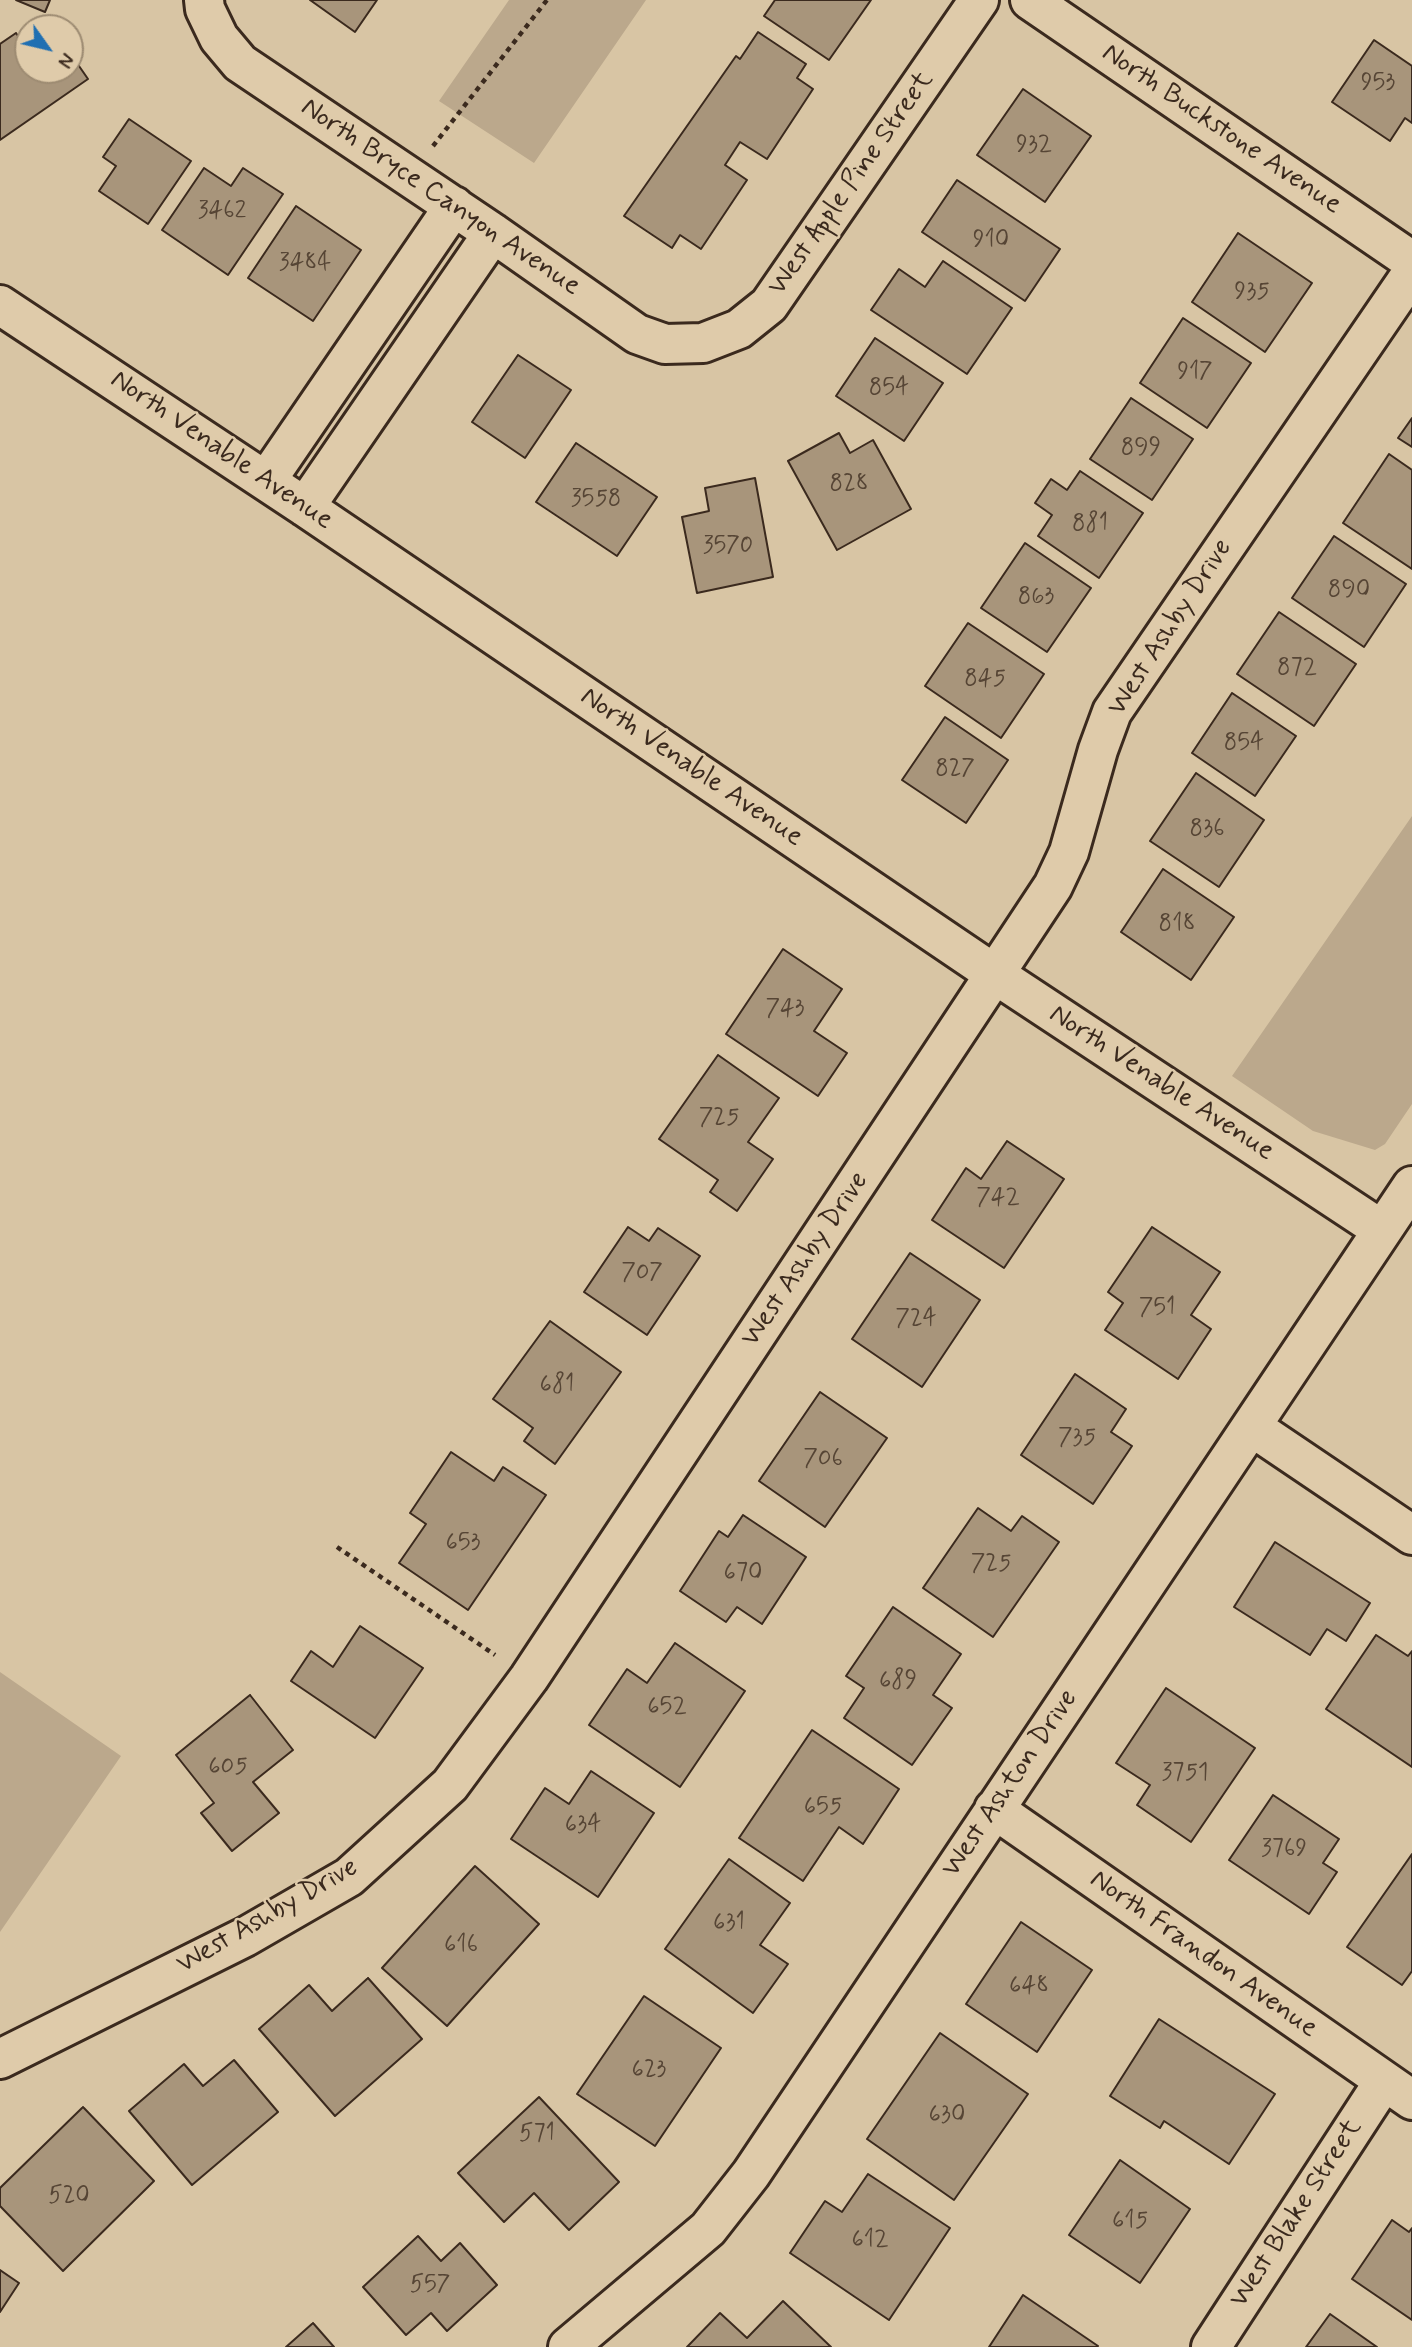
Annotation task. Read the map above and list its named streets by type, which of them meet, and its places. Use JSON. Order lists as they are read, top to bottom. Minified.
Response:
{"streets":{"street":["North Buckstone Avenue","West Apple Pine Street","North Bryce Canyon Avenue","North Venable Avenue","West Ashby Drive","West Ashton Drive","North Frandon Avenue","West Blake Street"]},"crossings":[["West Apple Pine Street","North Bryce Canyon Avenue"],["North Venable Avenue","West Ashby Drive"],["North Venable Avenue","West Ashton Drive"],["West Ashton Drive","North Frandon Avenue"],["North Frandon Avenue","West Blake Street"]],"house_numbers":["953","932","3462","910","3484","935","917","854","899","828","3558","881","3570","890","863","872","845","854","827","836","818","743","725","742","707","751","724","681","735","706","653","725","670","689","652","605","3751","655","634","3769","631","616","648","623","630","571","520","615","612","557"],"north":"bottom right"}
